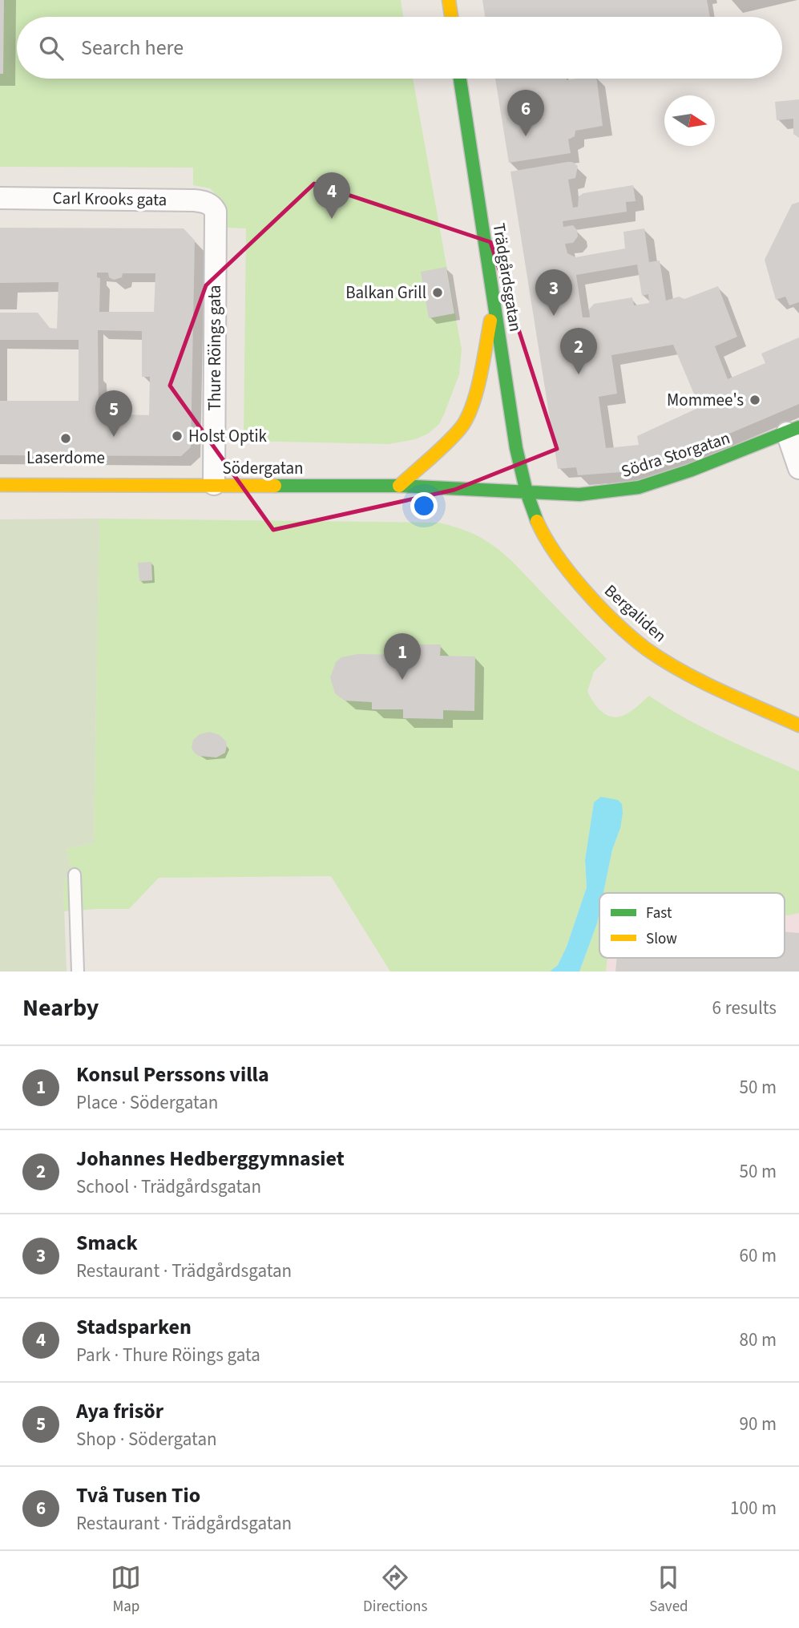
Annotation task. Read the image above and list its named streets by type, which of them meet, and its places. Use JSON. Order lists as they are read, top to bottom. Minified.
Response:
{"streets":{"street":["Carl Krooks gata","Trädgårdsgatan","Thure Röings gata","Södra Storgatan","Södergatan","Bergaliden"]},"crossings":[["Carl Krooks gata","Thure Röings gata"],["Trädgårdsgatan","Södra Storgatan"],["Trädgårdsgatan","Södergatan"],["Trädgårdsgatan","Bergaliden"],["Thure Röings gata","Södergatan"],["Södra Storgatan","Södergatan"],["Södra Storgatan","Bergaliden"],["Södergatan","Bergaliden"]],"places":["Balkan Grill","Mommee's","Holst Optik","Laserdome"],"legend":["Fast","Slow"],"north":"right","page":{"search":"Search here","pins":["6","4","3","2","5","1"],"heading":["Nearby","6 results"],"list":[{"mark":"1","name":"Konsul Perssons villa","note":"Place · Södergatan","value":"50 m"},{"mark":"2","name":"Johannes Hedberggymnasiet","note":"School · Trädgårdsgatan","value":"50 m"},{"mark":"3","name":"Smack","note":"Restaurant · Trädgårdsgatan","value":"60 m"},{"mark":"4","name":"Stadsparken","note":"Park · Thure Röings gata","value":"80 m"},{"mark":"5","name":"Aya frisör","note":"Shop · Södergatan","value":"90 m"},{"mark":"6","name":"Två Tusen Tio","note":"Restaurant · Trädgårdsgatan","value":"100 m"}],"nav":["Map","Directions","Saved"]}}
